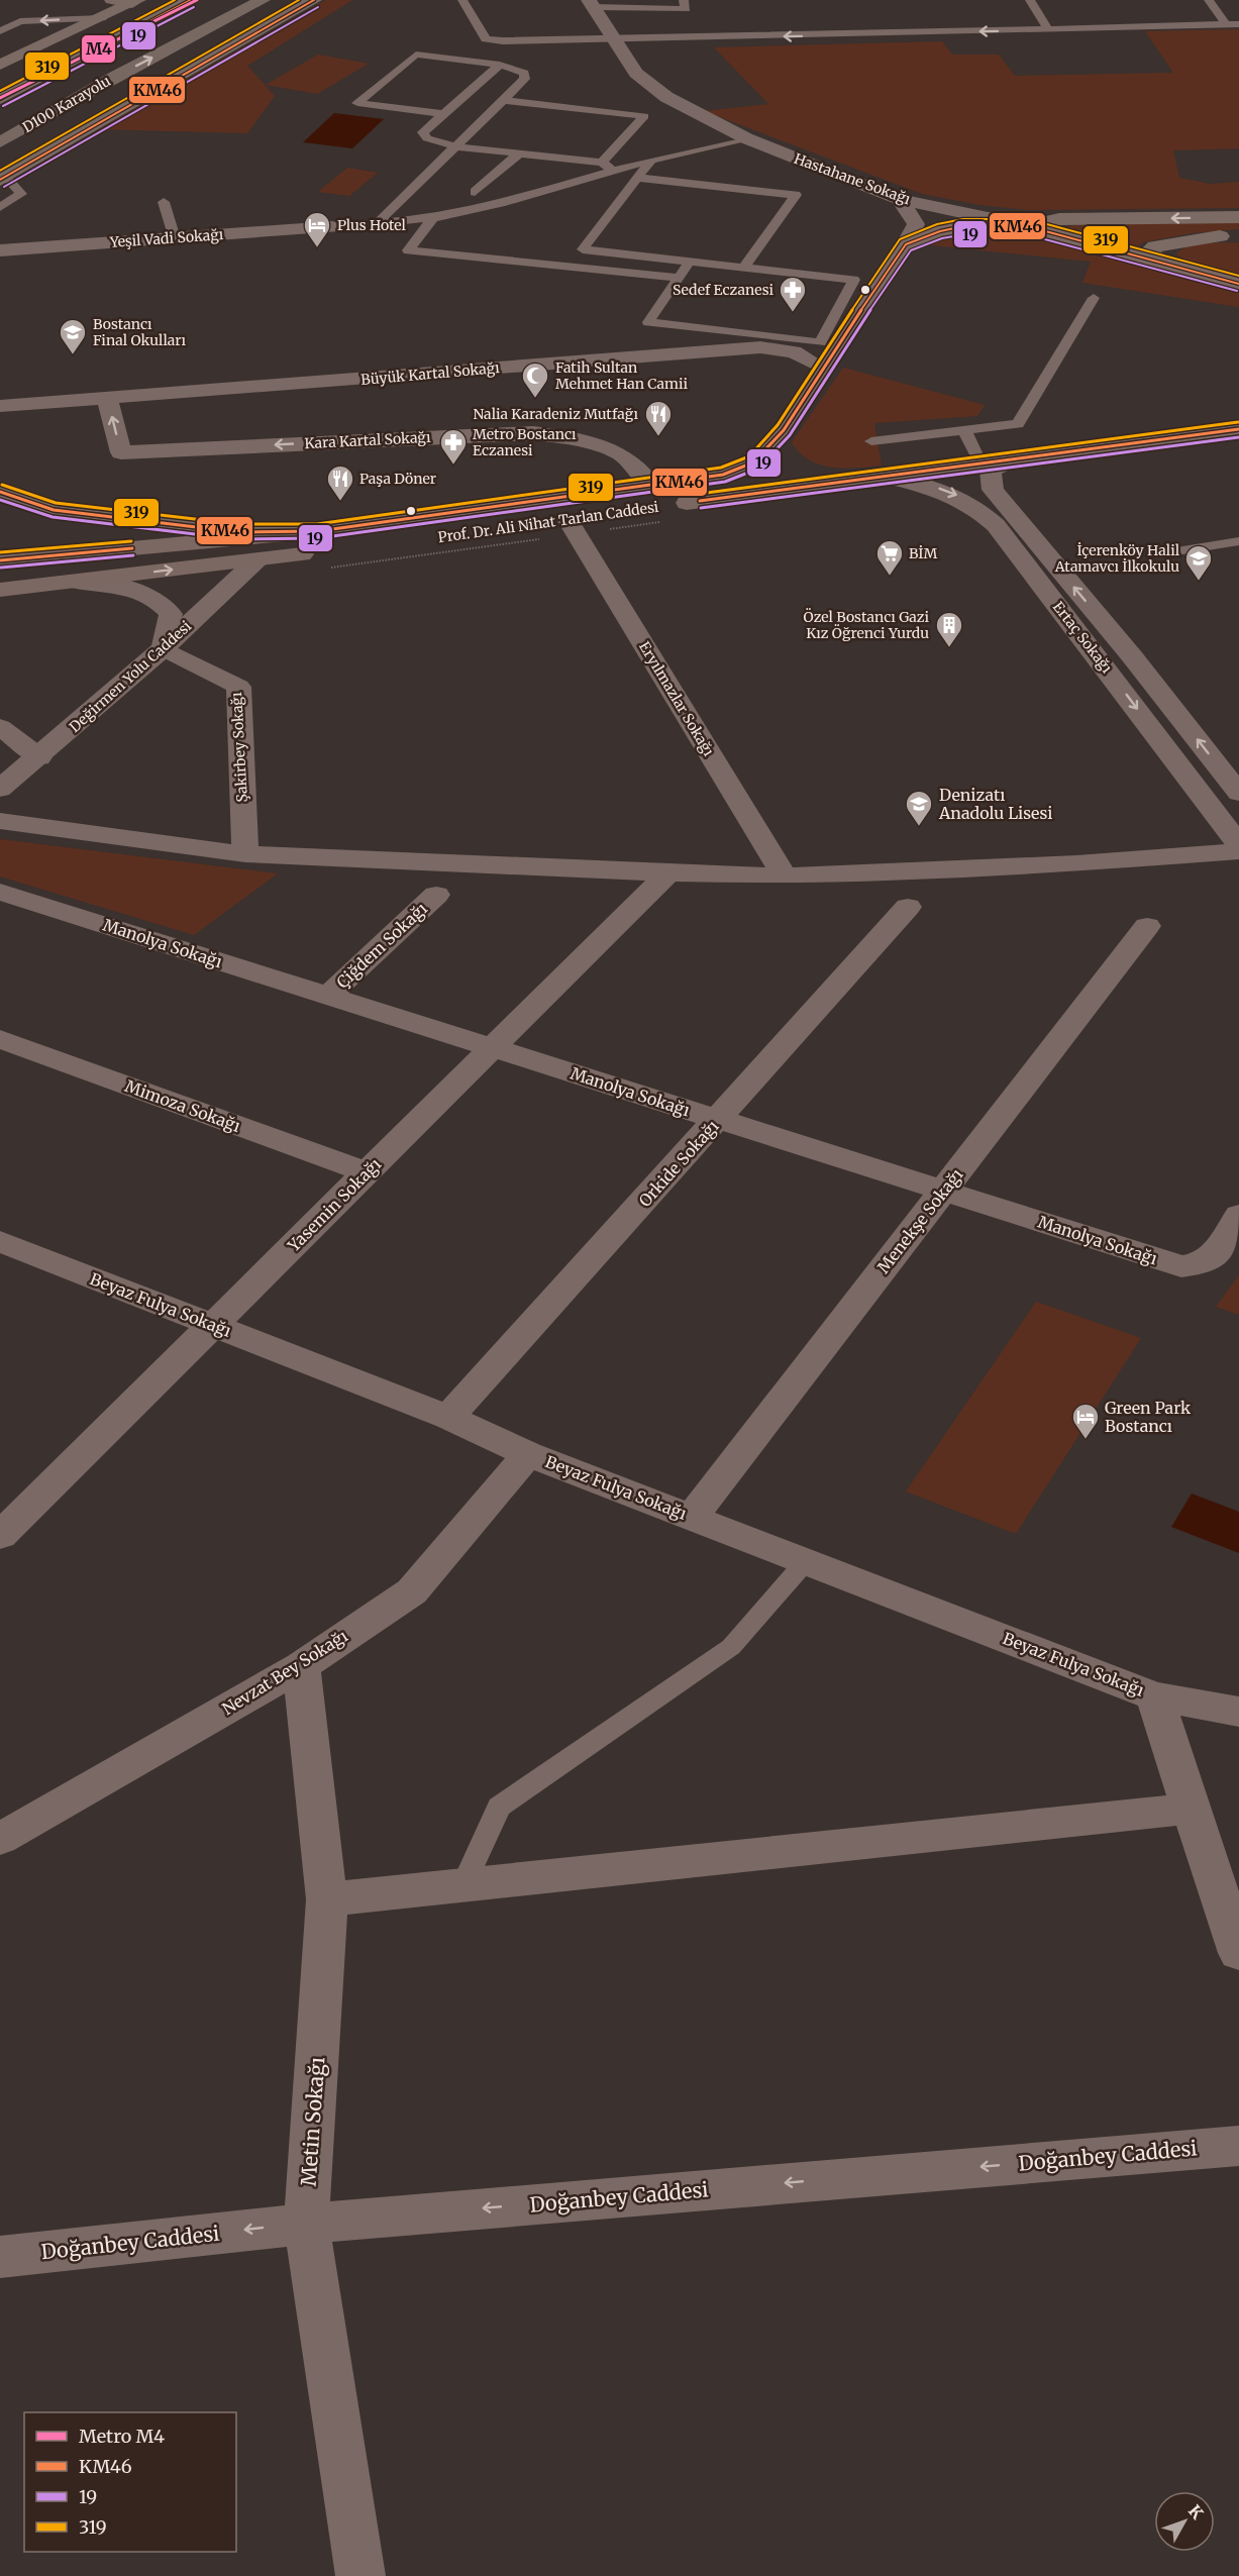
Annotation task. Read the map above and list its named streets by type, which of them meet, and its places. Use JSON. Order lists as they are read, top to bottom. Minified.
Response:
{"streets":{"highway":["D100 Karayolu"],"main road":["Hastahane Sokağı","Prof. Dr. Ali Nihat Tarlan Caddesi"],"street":["Yeşil Vadi Sokağı","Büyük Kartal Sokağı","Kara Kartal Sokağı","Ertaç Sokağı","Değirmen Yolu Caddesi","Eryılmazlar Sokağı","Şakirbey Sokağı","Manolya Sokağı","Çiğdem Sokağı","Mimoza Sokağı","Orkide Sokağı","Yasemin Sokağı","Menekşe Sokağı","Beyaz Fulya Sokağı","Nevzat Bey Sokağı","Metin Sokağı","Doğanbey Caddesi"]},"crossings":[["Büyük Kartal Sokağı","Kara Kartal Sokağı"],["Büyük Kartal Sokağı","Prof. Dr. Ali Nihat Tarlan Caddesi"],["Kara Kartal Sokağı","Prof. Dr. Ali Nihat Tarlan Caddesi"],["Prof. Dr. Ali Nihat Tarlan Caddesi","Ertaç Sokağı"],["Prof. Dr. Ali Nihat Tarlan Caddesi","Değirmen Yolu Caddesi"],["Prof. Dr. Ali Nihat Tarlan Caddesi","Eryılmazlar Sokağı"],["Değirmen Yolu Caddesi","Şakirbey Sokağı"],["Manolya Sokağı","Çiğdem Sokağı"],["Manolya Sokağı","Orkide Sokağı"],["Manolya Sokağı","Yasemin Sokağı"],["Manolya Sokağı","Menekşe Sokağı"],["Mimoza Sokağı","Yasemin Sokağı"],["Orkide Sokağı","Beyaz Fulya Sokağı"],["Yasemin Sokağı","Beyaz Fulya Sokağı"],["Menekşe Sokağı","Beyaz Fulya Sokağı"],["Beyaz Fulya Sokağı","Nevzat Bey Sokağı"],["Nevzat Bey Sokağı","Metin Sokağı"],["Metin Sokağı","Doğanbey Caddesi"]],"one_way":["Kara Kartal Sokağı","Doğanbey Caddesi"],"places":{"hotel":["Plus Hotel","Green Park Bostancı"],"pharmacy":["Sedef Eczanesi","Metro Bostancı Eczanesi"],"school or university":["Bostancı Final Okulları","İçerenköy Halil Atamavcı İlkokulu","Denizatı Anadolu Lisesi"],"mosque":["Fatih Sultan Mehmet Han Camii"],"restaurant":["Nalia Karadeniz Mutfağı","Paşa Döner"],"supermarket":["BİM"],"building":["Özel Bostancı Gazi Kız Öğrenci Yurdu"]},"lines":["metro line M4","transit line KM46","transit line 319","transit line 19"],"legend":["Metro M4","KM46","19","319"],"north":"top right"}
